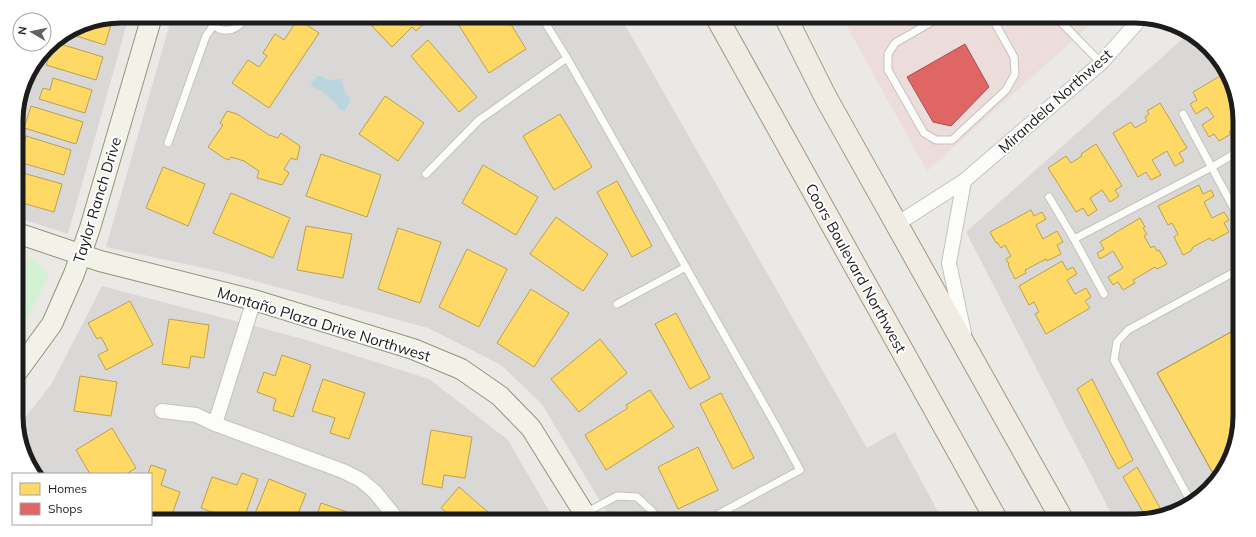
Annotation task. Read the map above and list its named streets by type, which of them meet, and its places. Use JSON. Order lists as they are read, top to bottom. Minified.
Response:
{"streets":{"main road":["Coors Boulevard Northwest"],"street":["Mirandela Northwest","Taylor Ranch Drive","Montaño Plaza Drive Northwest"]},"crossings":[["Taylor Ranch Drive","Montaño Plaza Drive Northwest"]],"legend":["Homes","Shops"],"north":"left"}
